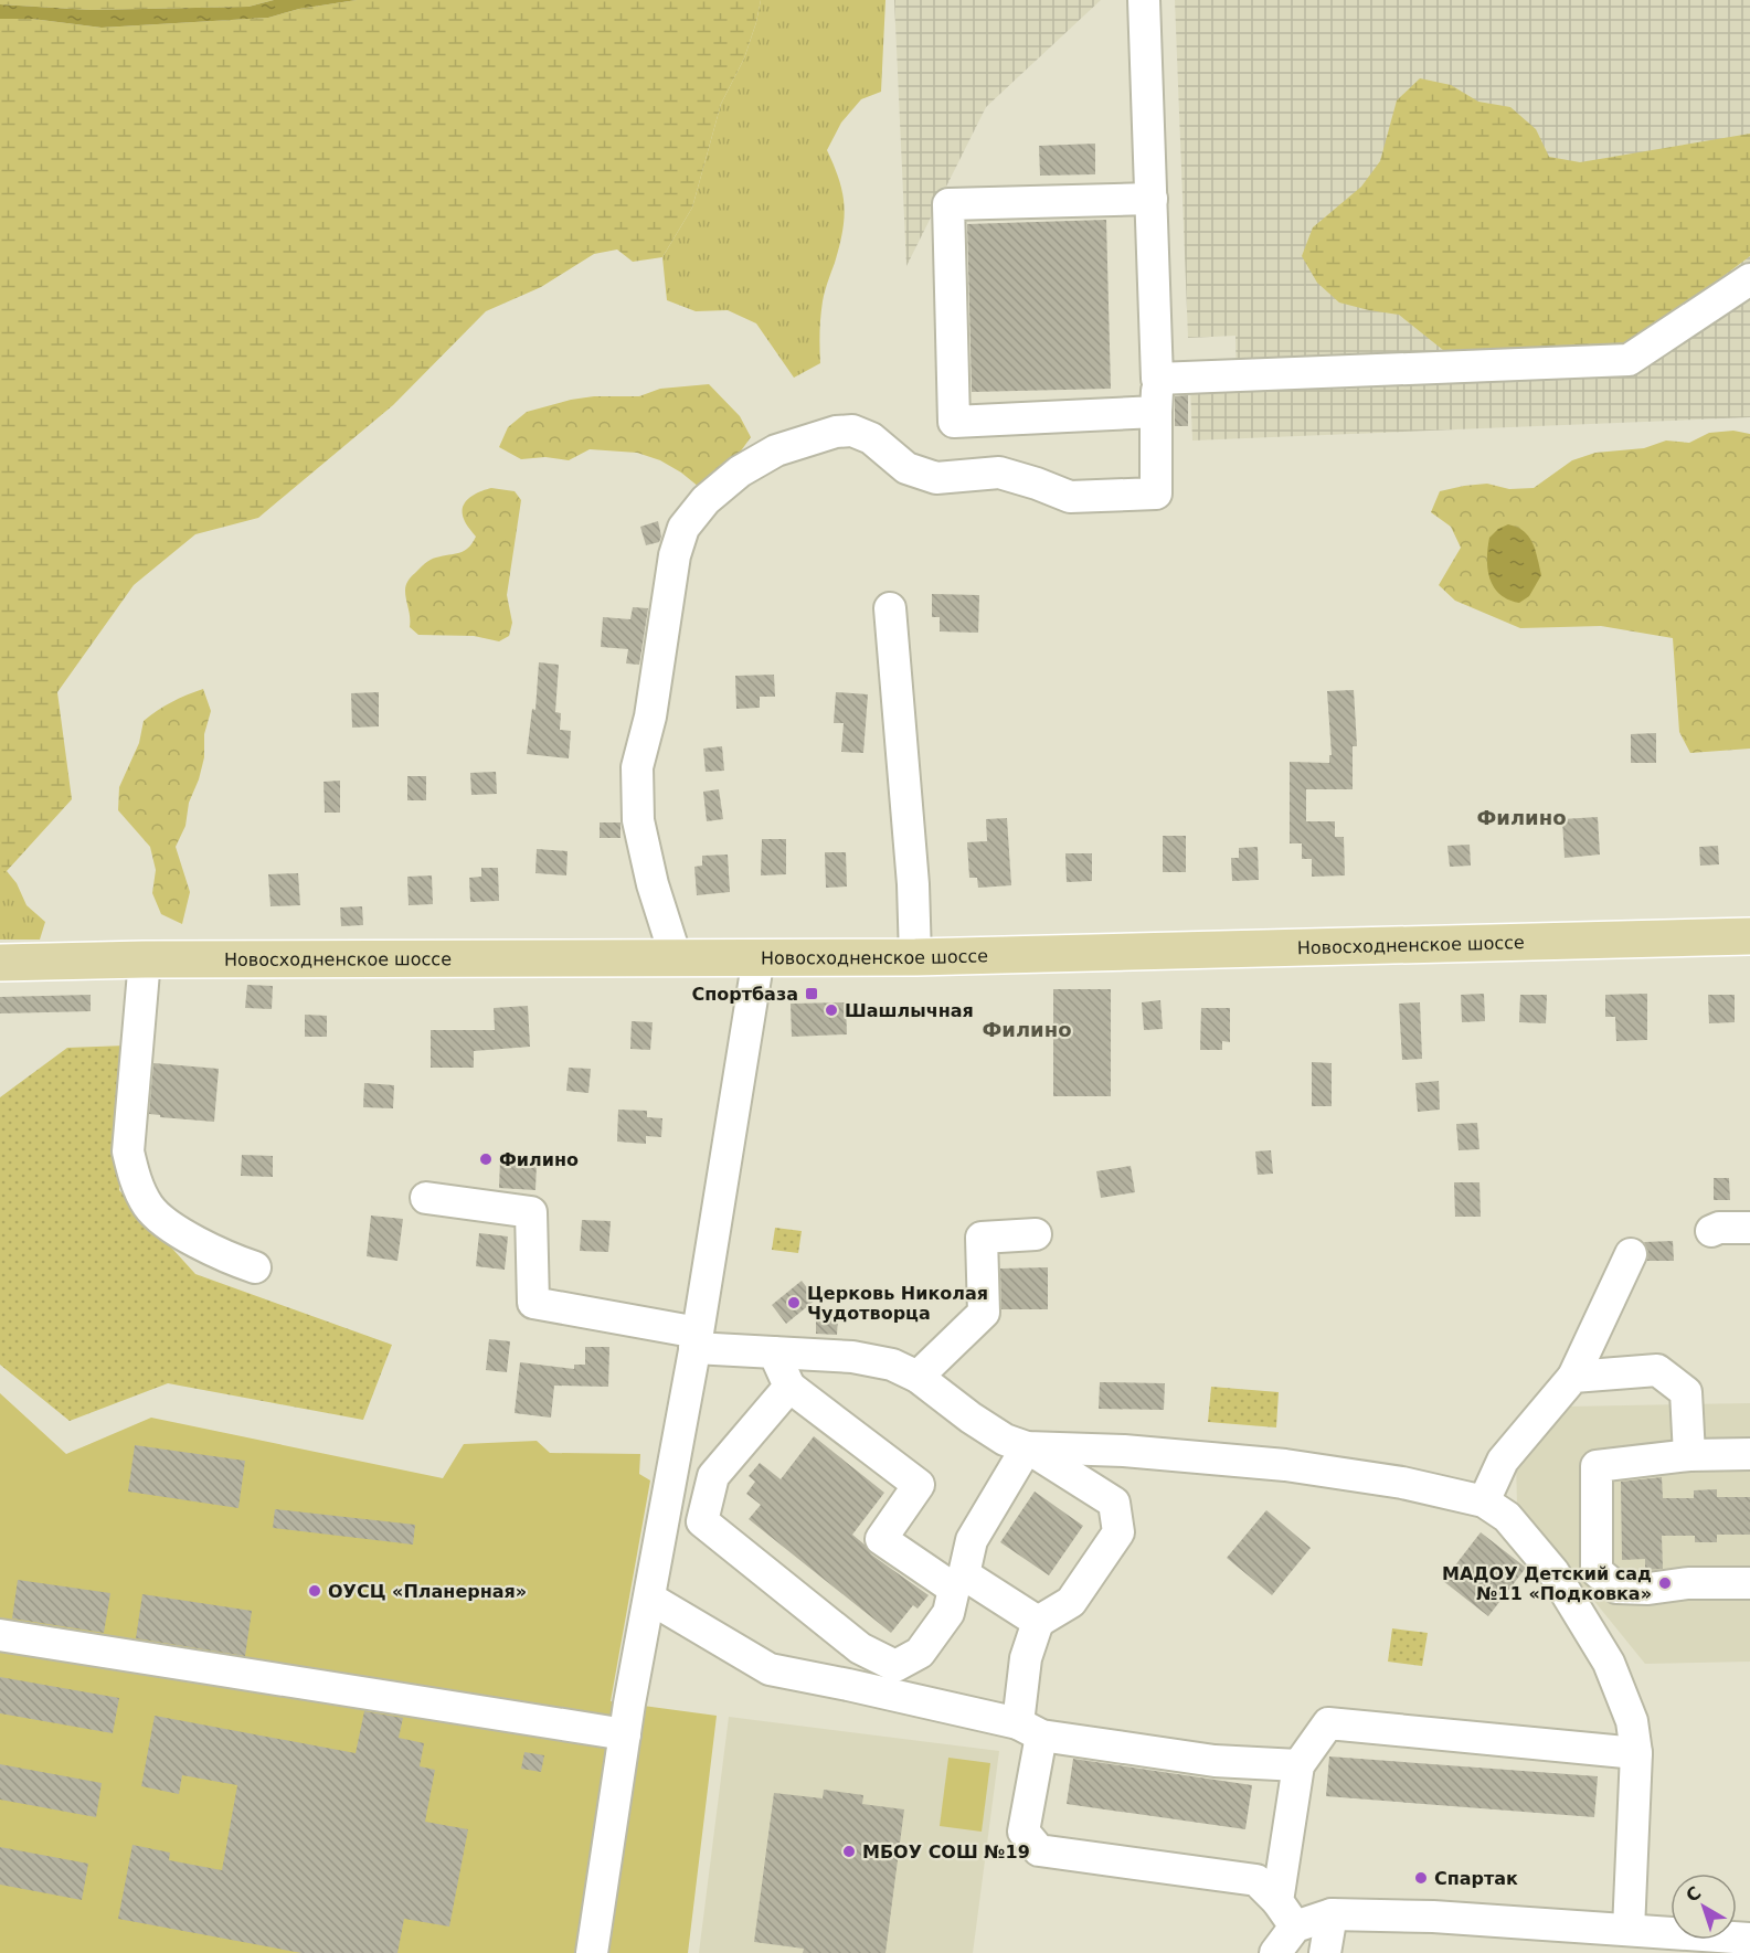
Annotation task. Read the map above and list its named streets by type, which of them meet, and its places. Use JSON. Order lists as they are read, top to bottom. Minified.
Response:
{"streets":{"main road":["Новосходненское шоссе"]},"districts":["Филино","Филино"],"places":{"transit":["Спортбаза"],"other":["Шашлычная","Филино","Церковь Николая Чудотворца","МАДОУ Детский сад №11 «Подковка»","ОУСЦ «Планерная»","МБОУ СОШ №19","Спартак"]},"north":"top left"}
